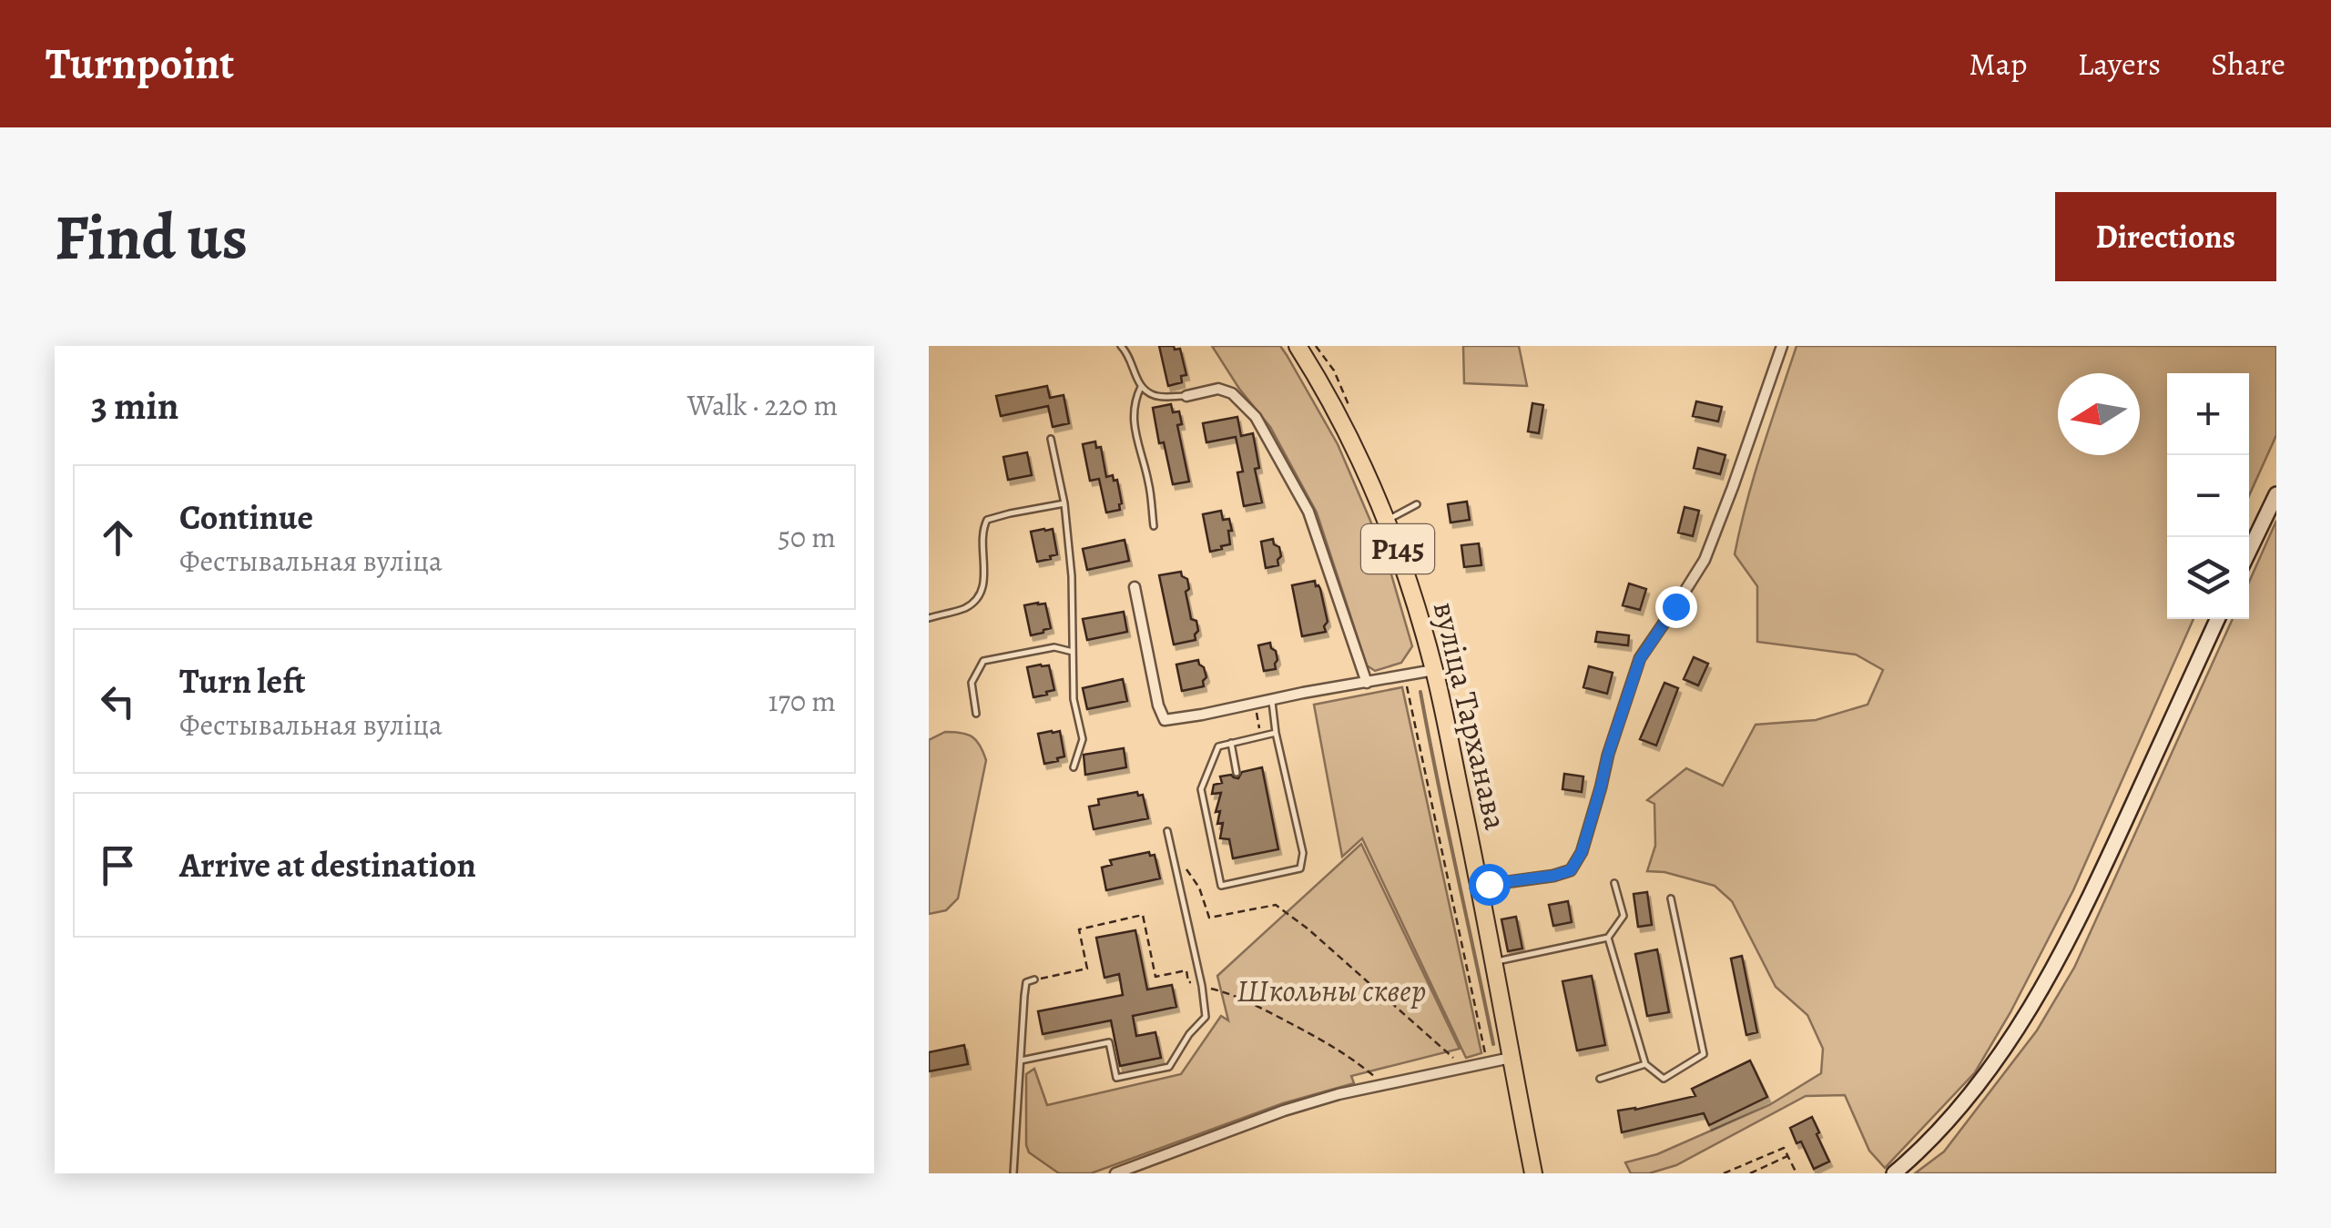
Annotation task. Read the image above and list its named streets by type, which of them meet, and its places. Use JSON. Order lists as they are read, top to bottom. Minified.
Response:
{"streets":{"main road":["Р145","вуліца Тарханава"]},"parks":["Школьны сквер"],"north":"left","page":{"header":"Turnpoint","nav":["Map","Layers","Share"],"buttons":"Directions","title":"Find us","heading":["3 min","Walk · 220 m"],"map_buttons":["+","−"],"list":[["Continue","Фестывальная вуліца","50 m"],["Turn left","Фестывальная вуліца","170 m"],"Arrive at destination"]}}
